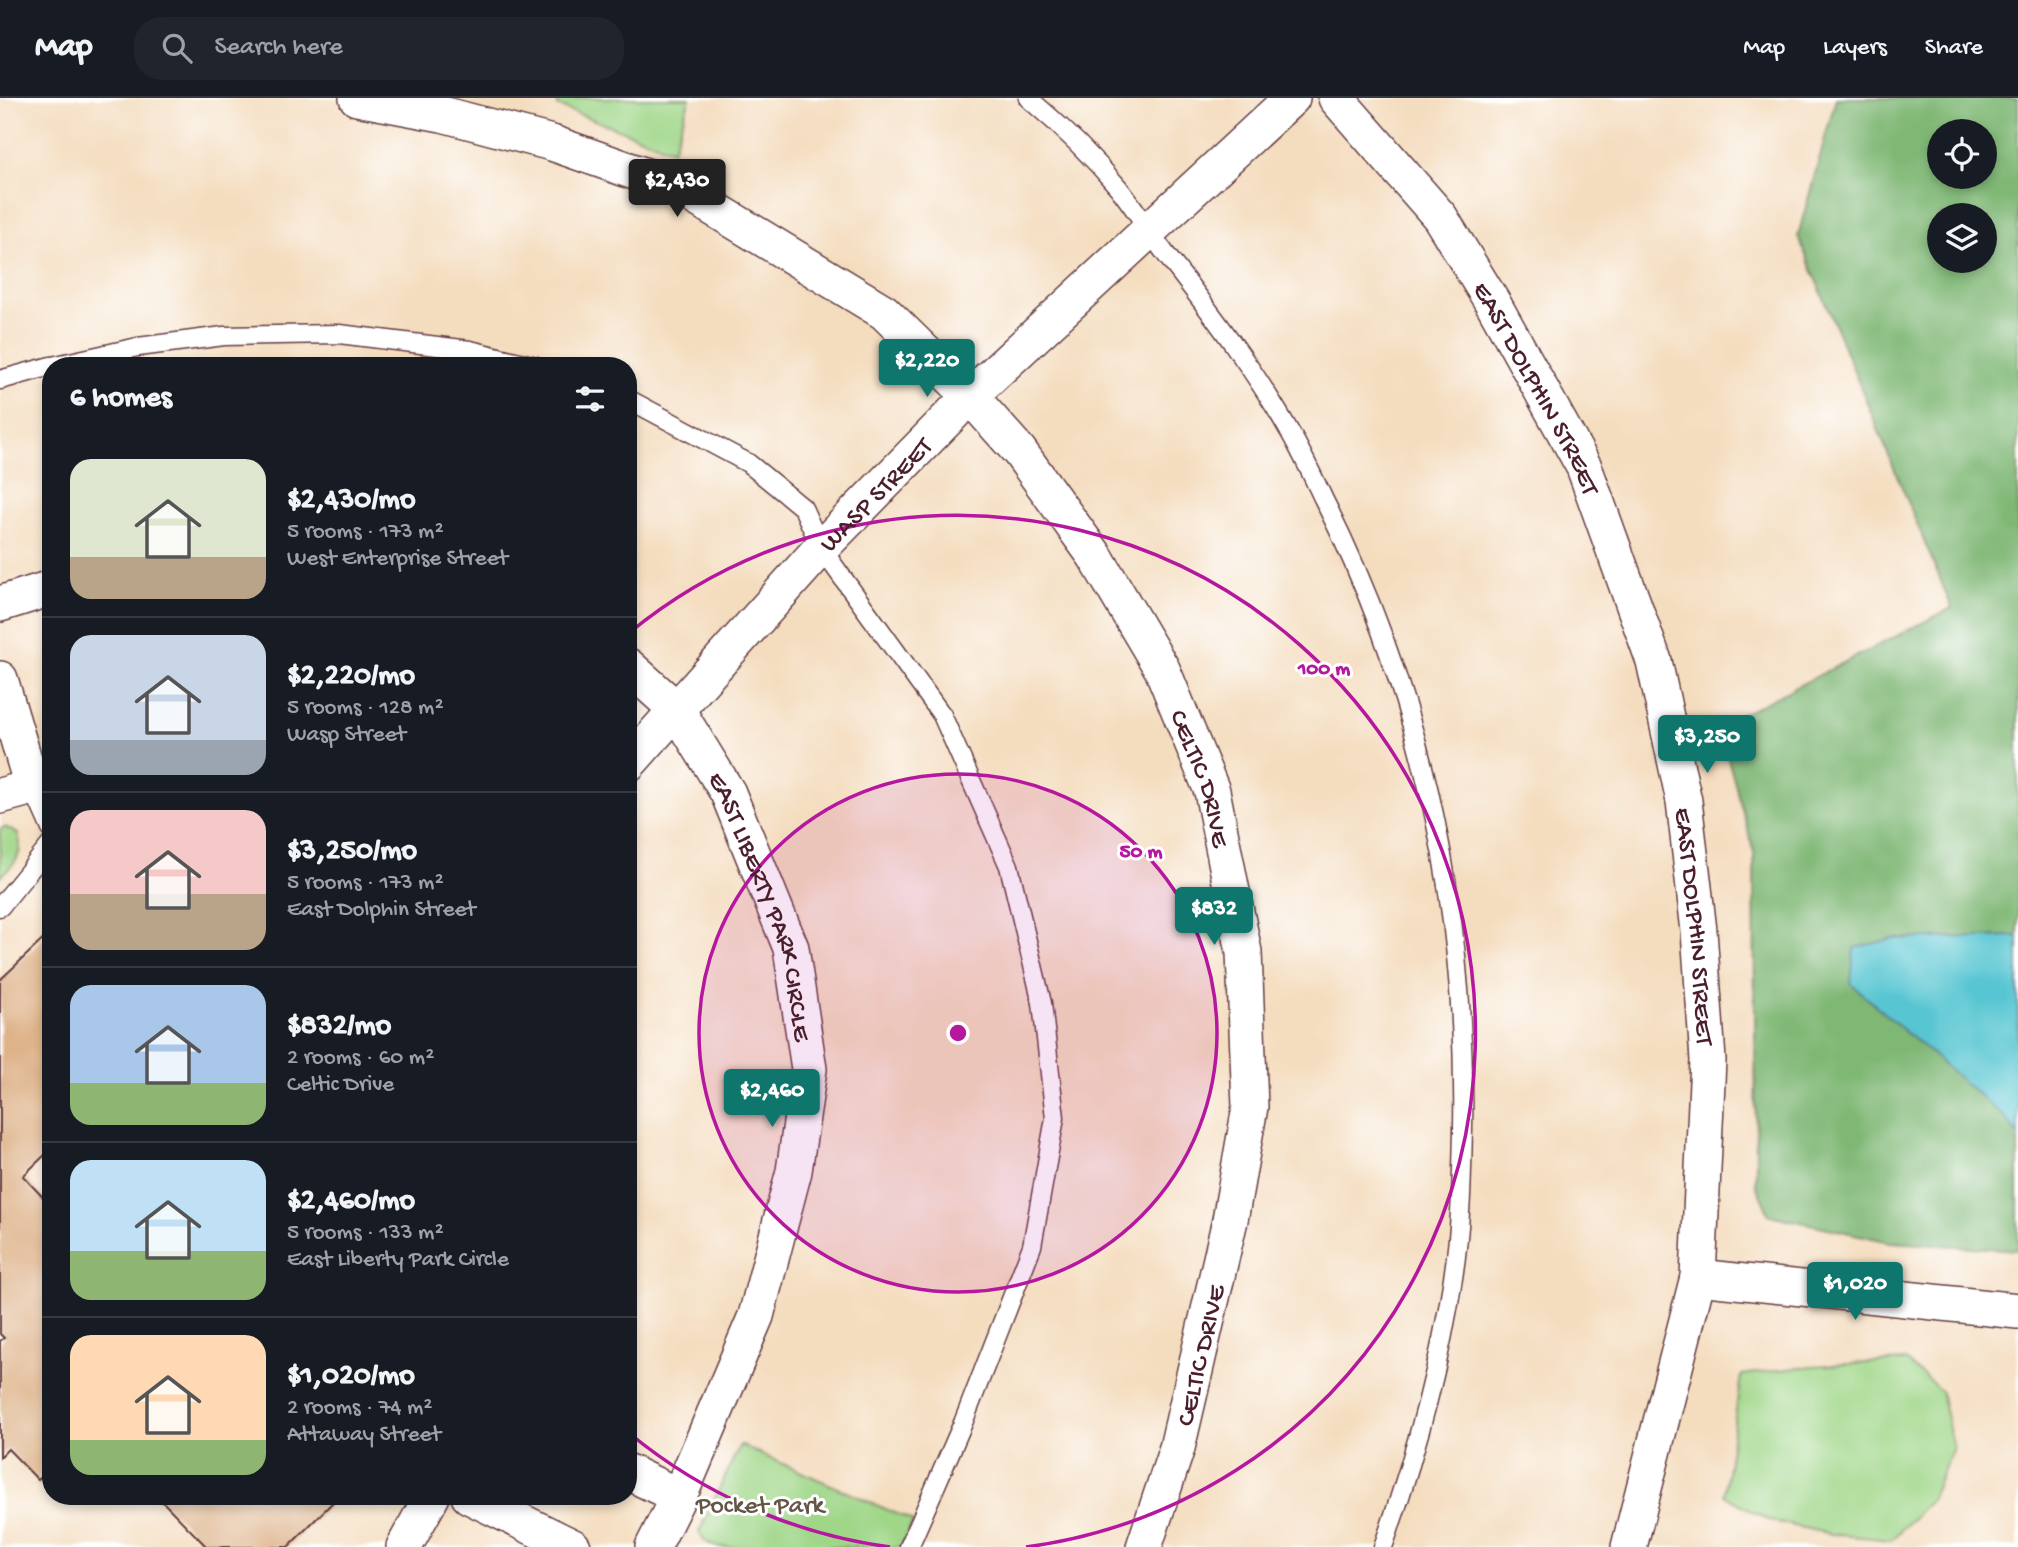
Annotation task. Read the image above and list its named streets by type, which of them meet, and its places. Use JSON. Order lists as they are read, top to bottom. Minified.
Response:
{"streets":{"street":["EAST DOLPHIN STREET","WASP STREET","CELTIC DRIVE","EAST LIBERTY PARK CIRCLE"]},"crossings":[["WASP STREET","CELTIC DRIVE"],["WASP STREET","EAST LIBERTY PARK CIRCLE"]],"parks":["Pocket Park"],"page":{"header":"Map","search":"Search here","nav":["Map","Layers","Share"],"price":["$2,430","$2,220","$3,250","$832","$2,460","$1,020"],"heading":"6 homes","list":[{"name":"$2,430/mo","note":"5 rooms · 173 m² · West Enterprise Street"},{"name":"$2,220/mo","note":"5 rooms · 128 m² · Wasp Street"},{"name":"$3,250/mo","note":"5 rooms · 173 m² · East Dolphin Street"},{"name":"$832/mo","note":"2 rooms · 60 m² · Celtic Drive"},{"name":"$2,460/mo","note":"5 rooms · 133 m² · East Liberty Park Circle"},{"name":"$1,020/mo","note":"2 rooms · 74 m² · Attaway Street"}]},"rings":["100 m","50 m"]}
